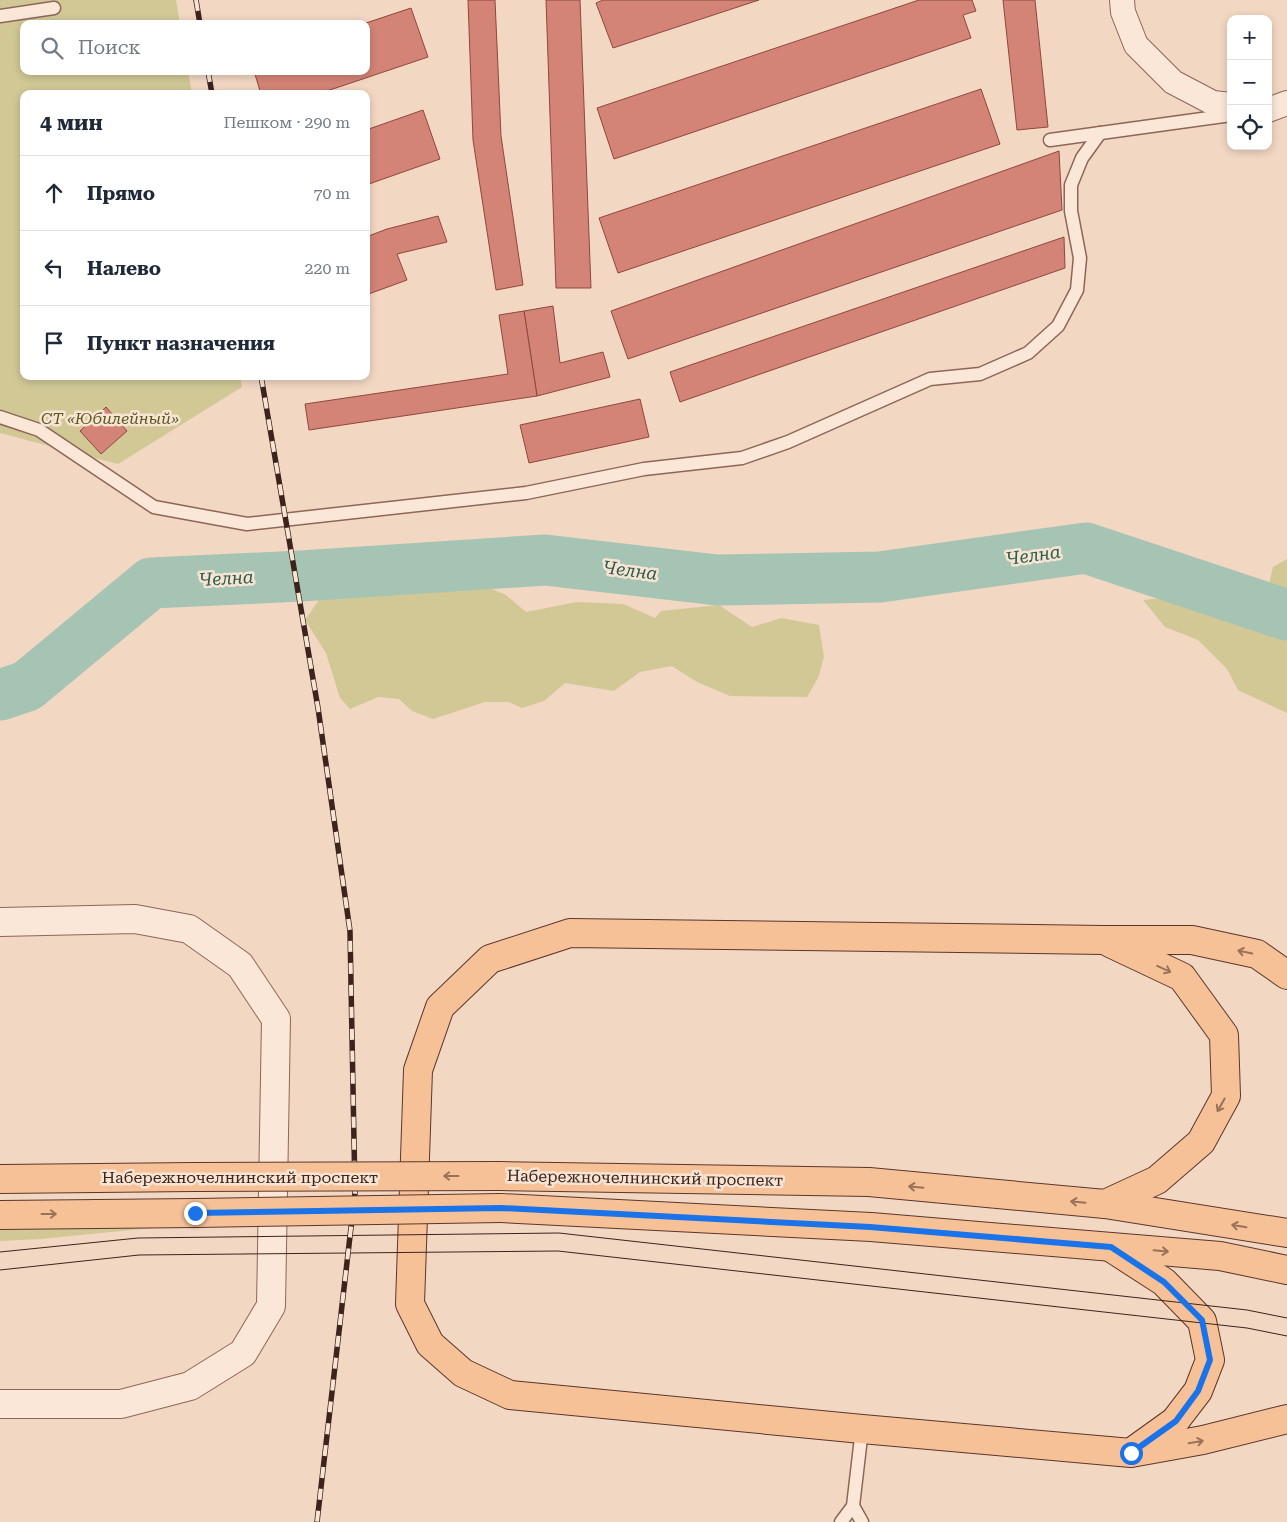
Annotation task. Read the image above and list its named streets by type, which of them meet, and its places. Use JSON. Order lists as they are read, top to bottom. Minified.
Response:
{"streets":{"main road":["Набережночелнинский проспект"]},"water":["Челна"],"parks":["СТ «Юбилейный»"],"page":{"map_buttons":["+","−"],"search":"Поиск","heading":["4 мин","Пешком · 290 m"],"list":[["Прямо","70 m"],["Налево","220 m"],"Пункт назначения"]}}
